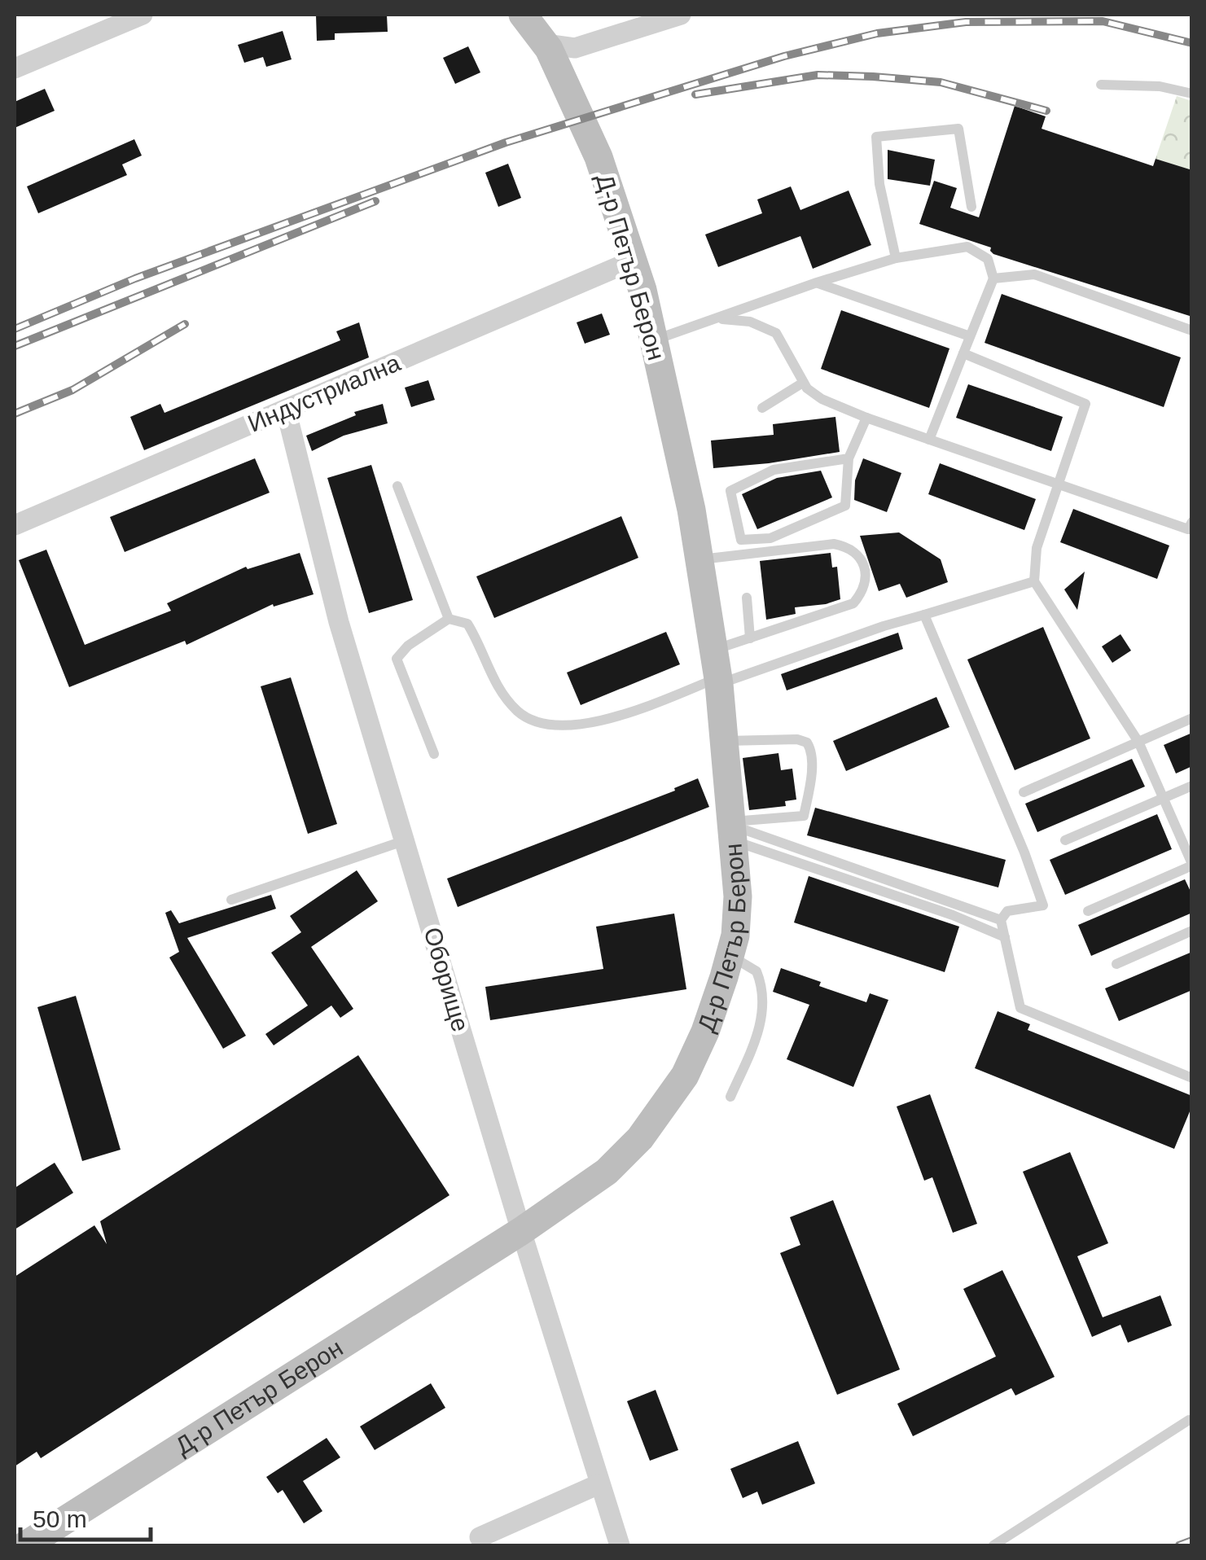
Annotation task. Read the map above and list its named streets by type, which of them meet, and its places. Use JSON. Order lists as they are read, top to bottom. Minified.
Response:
{"streets":{"street":["Д-р Петър Берон","Индустриална","Оборище"]},"crossings":[["Д-р Петър Берон","Индустриална"],["Д-р Петър Берон","Оборище"],["Индустриална","Оборище"]],"scale_bar":"50 m"}
